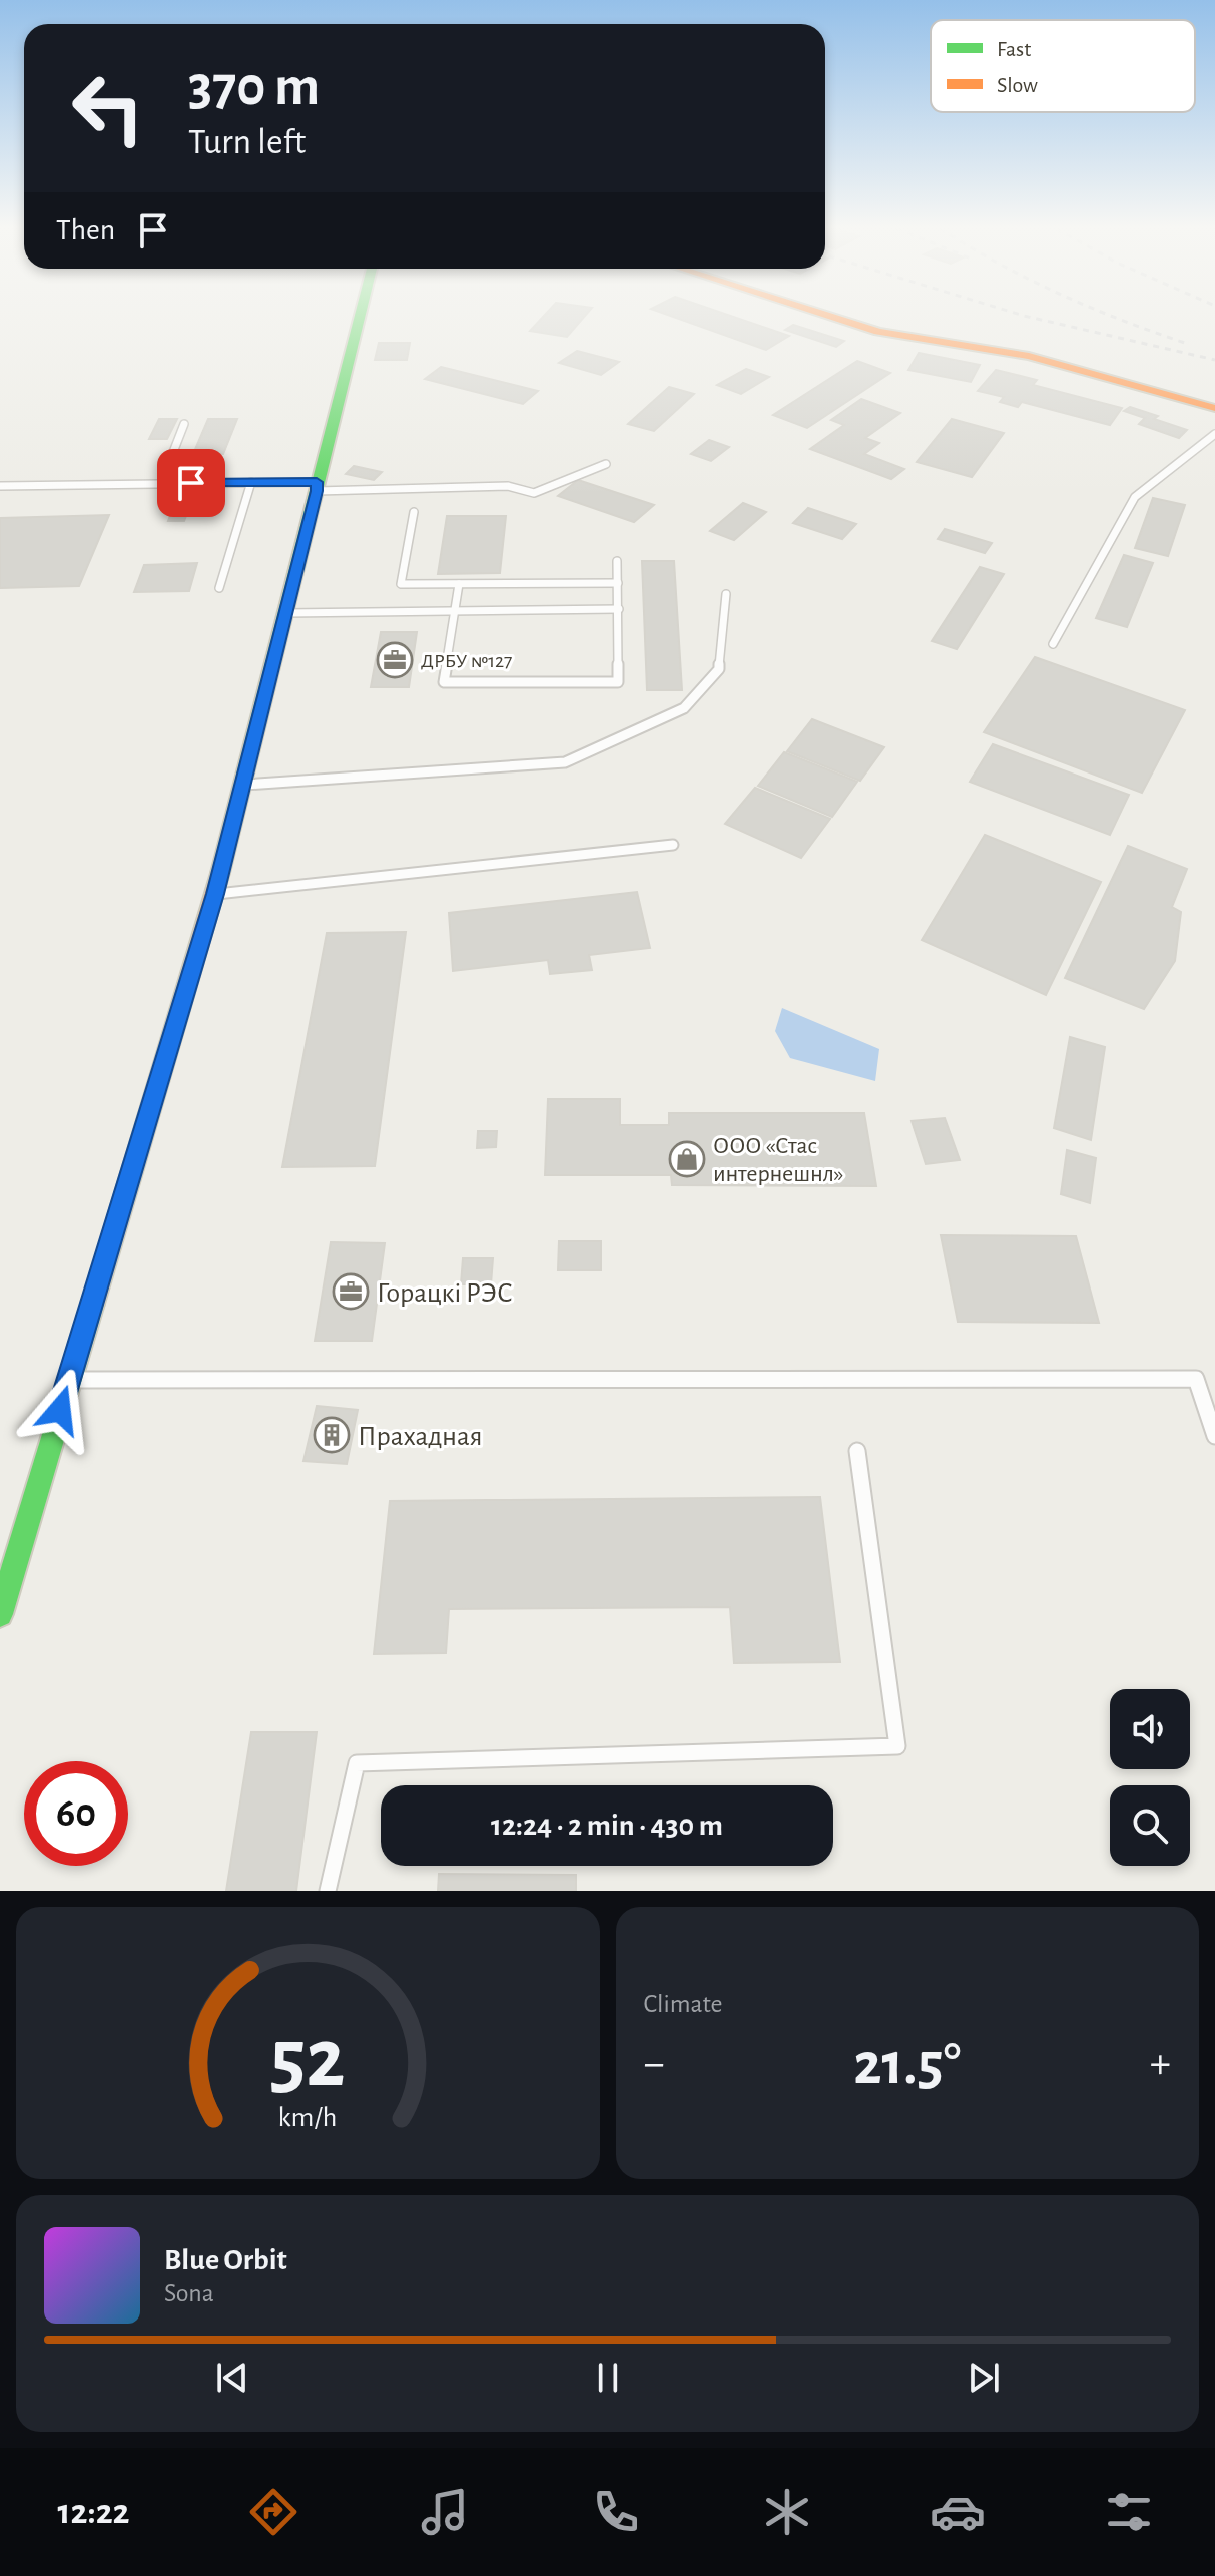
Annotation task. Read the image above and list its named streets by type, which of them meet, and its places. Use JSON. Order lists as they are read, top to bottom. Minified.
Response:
{"places":{"office":["ДРБУ №127","Горацкі РЭС"],"shop":["ООО «Стас интернешнл»"],"building":["Прахадная"]},"legend":["Fast","Slow"],"page":{"turn":["370 m","Turn left"],"then":"Then","limit":"60","trip":"12:24 · 2 min · 430 m","tile":"Climate","heat":["−","21.5°","+"],"song":["Blue Orbit","Sona"],"tabs":"12:22","gauge":["52","km/h"]}}
